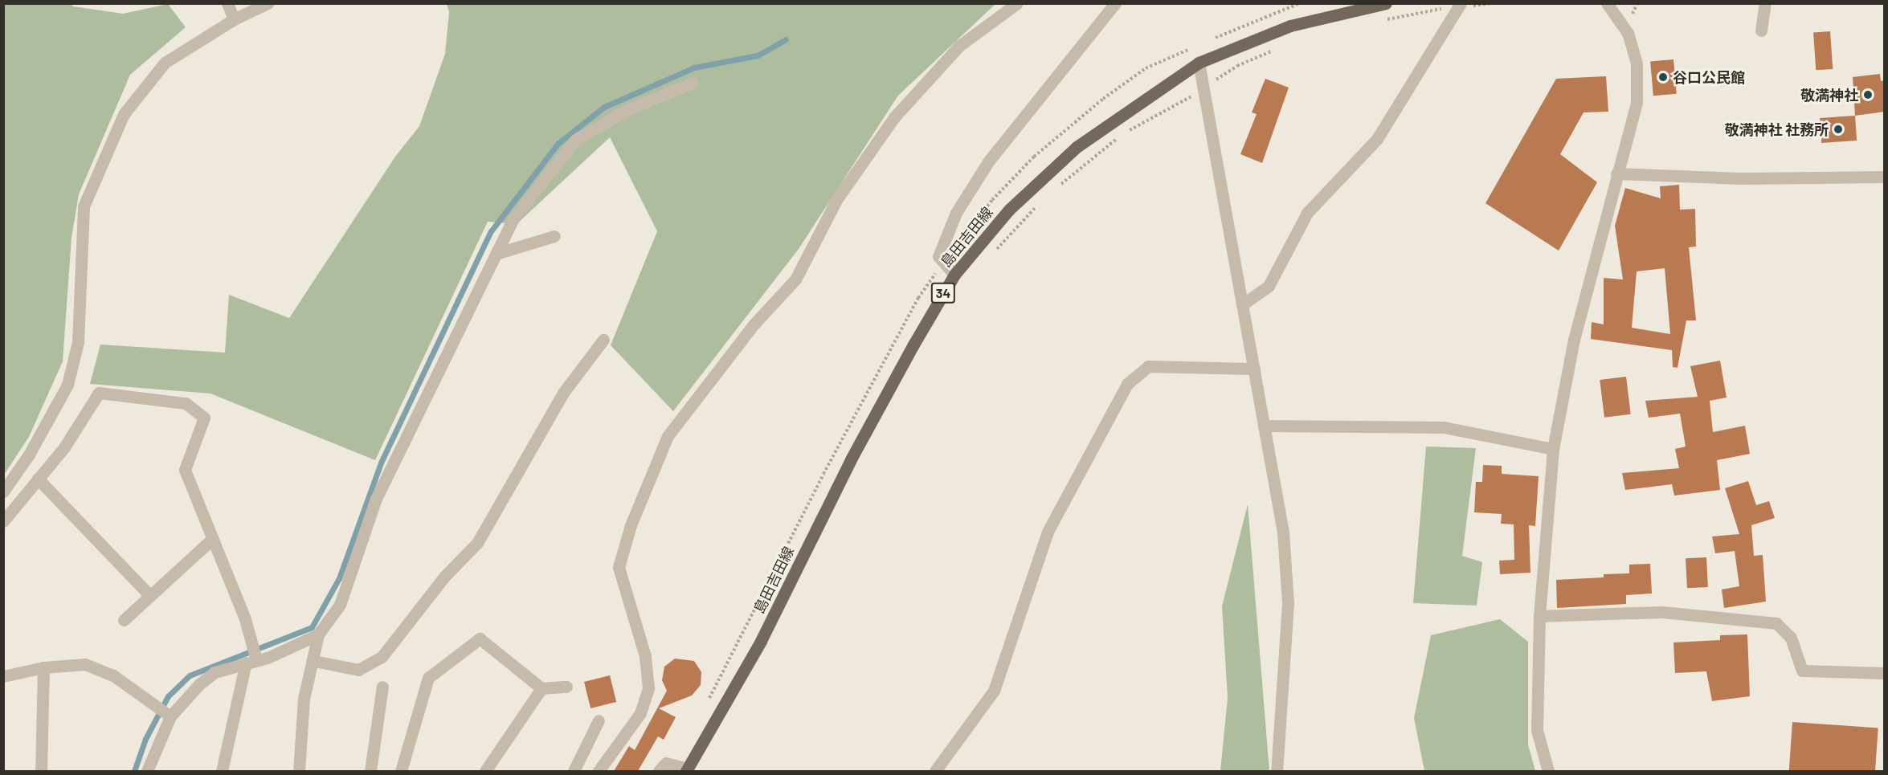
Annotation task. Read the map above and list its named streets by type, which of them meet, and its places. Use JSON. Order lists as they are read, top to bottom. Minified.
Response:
{"streets":{"main road":["島田吉田線","34"]},"places":["谷口公民館","敬満神社","敬満神社 社務所"]}
